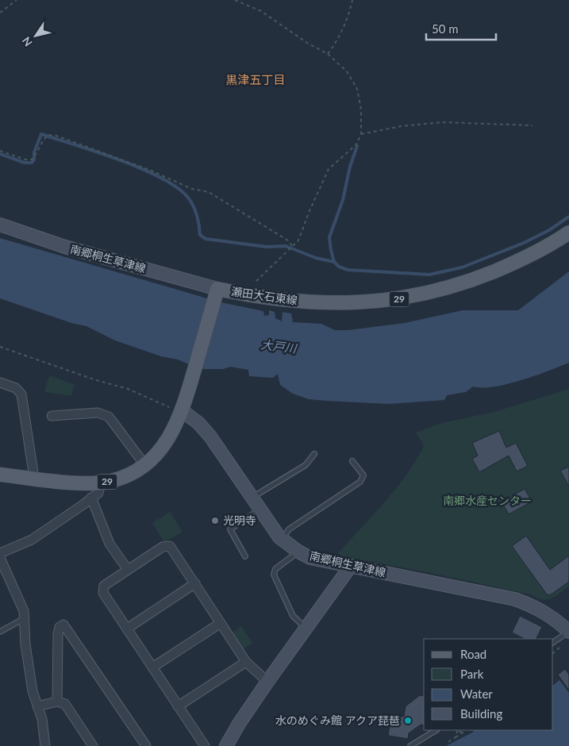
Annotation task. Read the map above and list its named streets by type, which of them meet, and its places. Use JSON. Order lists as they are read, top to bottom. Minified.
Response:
{"streets":{"main road":["南郷桐生草津線","瀬田大石東線","29"]},"crossings":[["南郷桐生草津線","瀬田大石東線"]],"districts":["黒津五丁目"],"water":["大戸川"],"parks":["南郷水産センター"],"places":["光明寺","水のめぐみ館 アクア琵琶"],"legend":["Road","Park","Water","Building"],"scale_bar":"50 m","north":"bottom left"}
